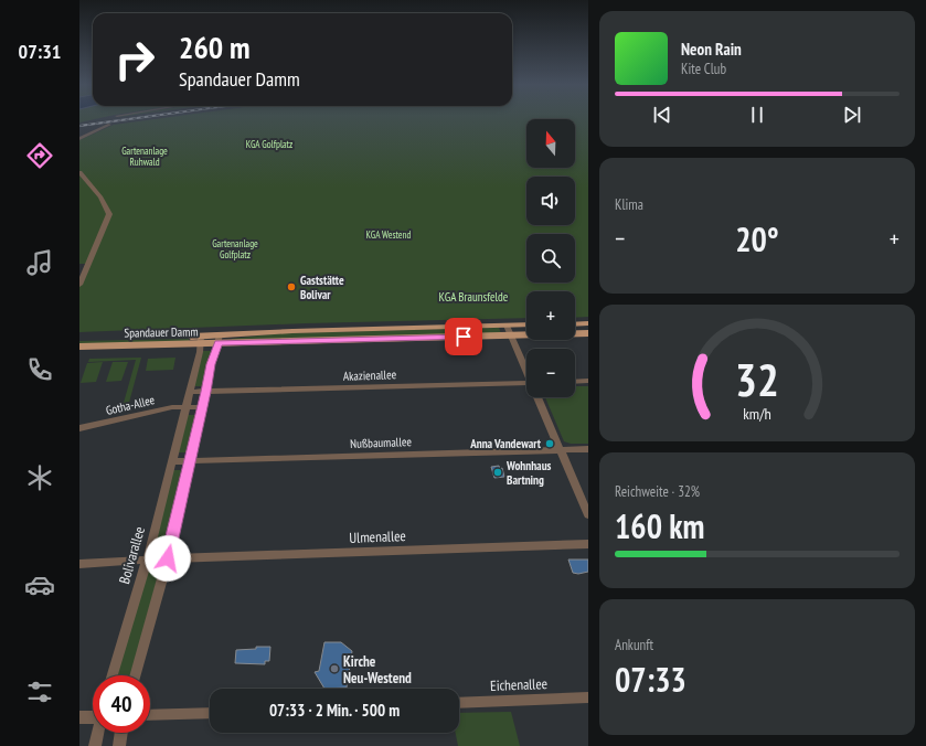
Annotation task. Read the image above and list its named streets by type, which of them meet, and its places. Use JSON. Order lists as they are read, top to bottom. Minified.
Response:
{"streets":{"main road":["Spandauer Damm"],"street":["Akazienallee","Gotha-Allee","Nußbaumallee","Ulmenallee","Bolivarallee","Eichenallee"]},"crossings":[["Spandauer Damm","Bolivarallee"],["Gotha-Allee","Bolivarallee"],["Nußbaumallee","Bolivarallee"],["Ulmenallee","Bolivarallee"]],"parks":["KGA Golfplatz","Gartenanlage Ruhwald","KGA Westend","Gartenanlage Golfplatz","KGA Braunsfelde"],"places":["Gaststätte Bolivar","Anna Vandewart","Wohnhaus Bartning","Kirche Neu-Westend"],"north":"top","page":{"tabs":"07:31","turn":["260 m","Spandauer Damm"],"song":["Neon Rain","Kite Club"],"map_buttons":["+","−"],"tile":["Klima",["Reichweite · 32%","160 km"],["Ankunft","07:33"]],"heat":["−","20°","+"],"limit":"40","trip":"07:33 · 2 Min. · 500 m","gauge":["32","km/h"]}}
